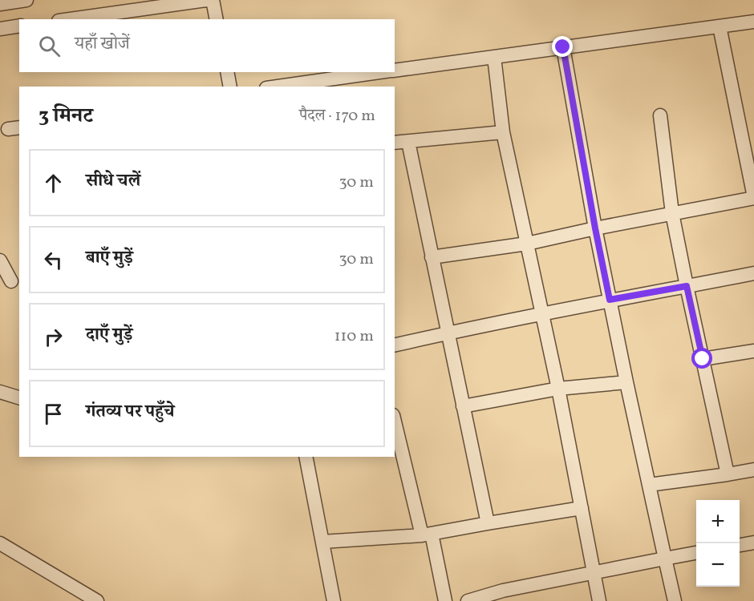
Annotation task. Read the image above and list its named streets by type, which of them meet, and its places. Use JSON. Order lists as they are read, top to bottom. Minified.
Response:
{"page":{"search":"यहाँ खोजें","heading":["3 मिनट","पैदल · 170 m"],"list":[["सीधे चलें","30 m"],["बाएँ मुड़ें","30 m"],["दाएँ मुड़ें","110 m"],"गंतव्य पर पहुँचे"],"map_buttons":["+","−"]}}
